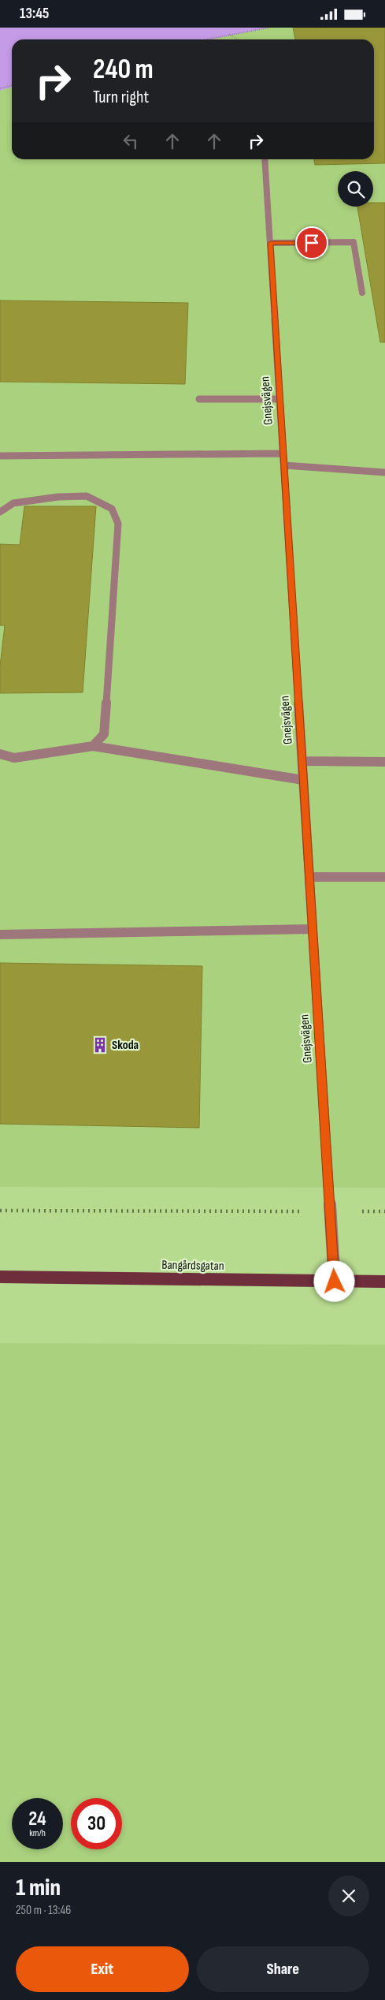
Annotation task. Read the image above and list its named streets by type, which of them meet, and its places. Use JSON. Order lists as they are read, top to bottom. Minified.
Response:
{"streets":{"main road":["Bangårdsgatan"],"street":["Gnejsvägen"]},"crossings":[["Gnejsvägen","Bangårdsgatan"]],"places":{"building":["Skoda"]},"page":{"status":"13:45","turn":["240 m","Turn right"],"speed":"24 km/h","limit":"30","heading":["1 min","250 m · 13:46"],"buttons":["Exit","Share"]}}
